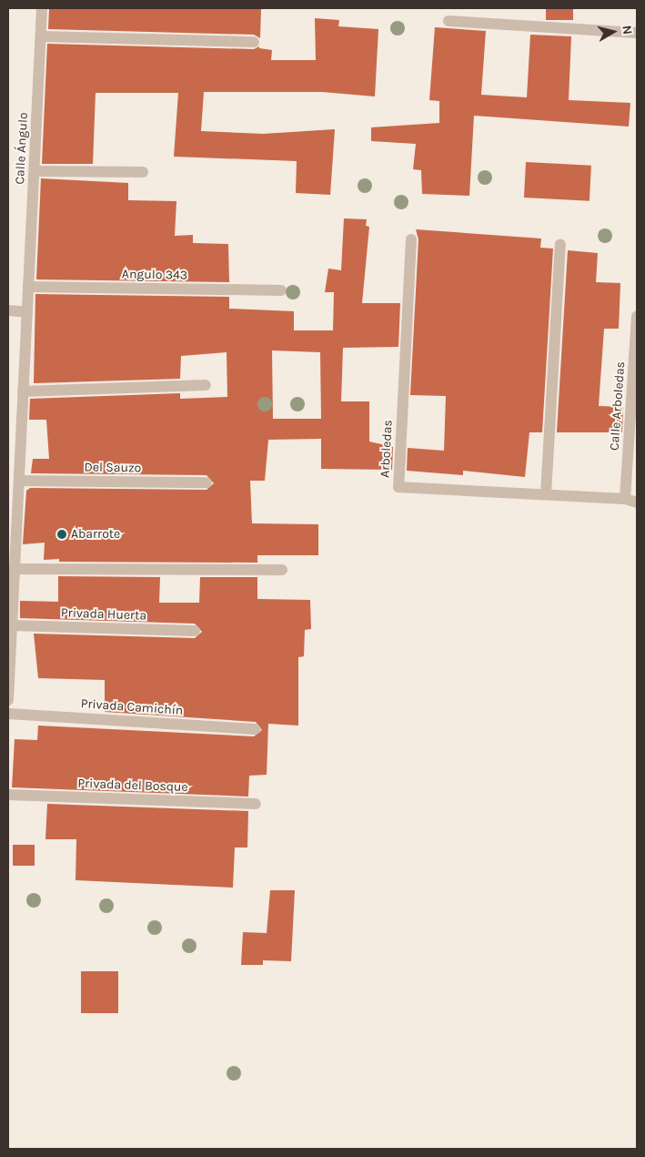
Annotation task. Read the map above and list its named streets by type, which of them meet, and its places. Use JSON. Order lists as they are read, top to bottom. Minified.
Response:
{"streets":{"street":["Calle Ángulo","Angulo 343","Calle Arboledas","Arboledas","Del Sauzo","Privada Huerta","Privada Camichín","Privada del Bosque"]},"crossings":[["Calle Ángulo","Angulo 343"],["Calle Ángulo","Del Sauzo"],["Calle Ángulo","Privada Huerta"],["Calle Arboledas","Arboledas"]],"places":["Abarrote"],"north":"right"}
